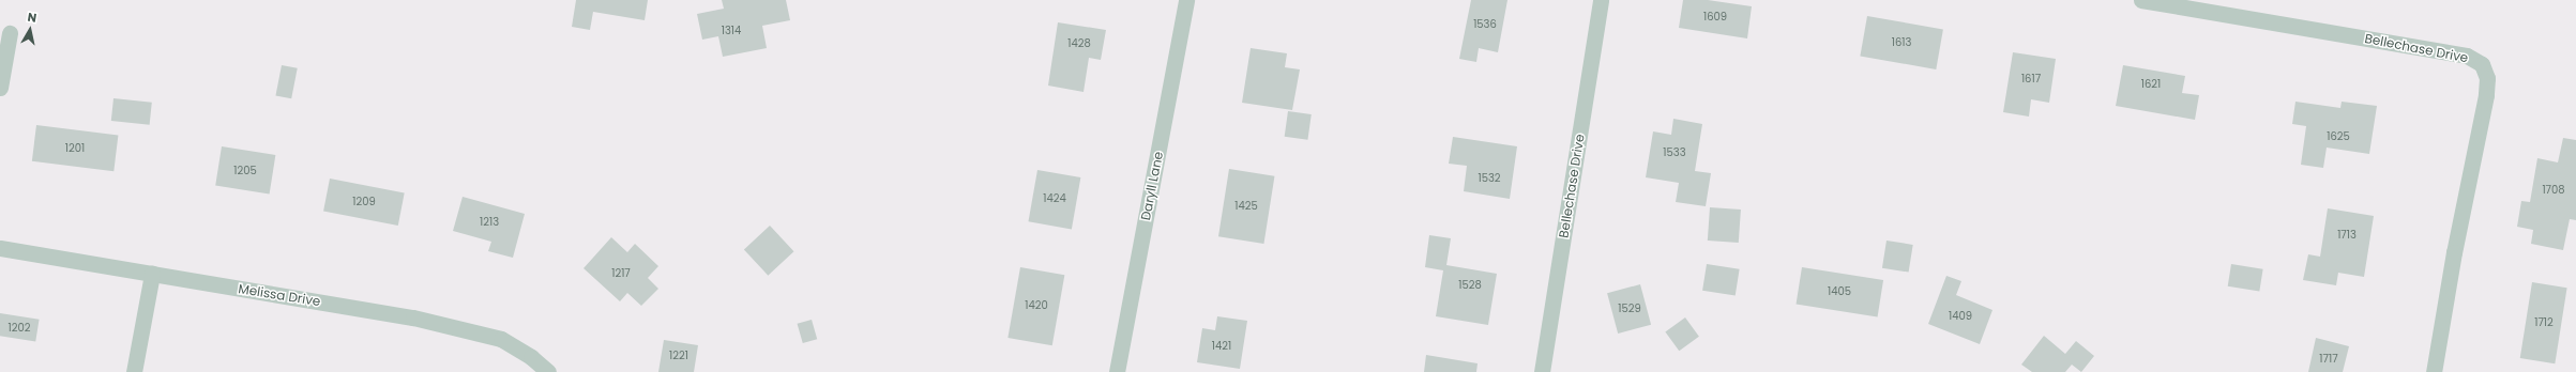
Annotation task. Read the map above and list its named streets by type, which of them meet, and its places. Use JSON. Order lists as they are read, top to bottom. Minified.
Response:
{"streets":{"street":["Bellechase Drive","Daryll Lane","Melissa Drive"]},"house_numbers":["1609","1536","1314","1613","1428","1617","1621","1625","1201","1533","1205","1532","1708","1424","1209","1425","1213","1713","1217","1528","1405","1420","1529","1409","1712","1202","1421","1221","1717"],"north":"top"}
